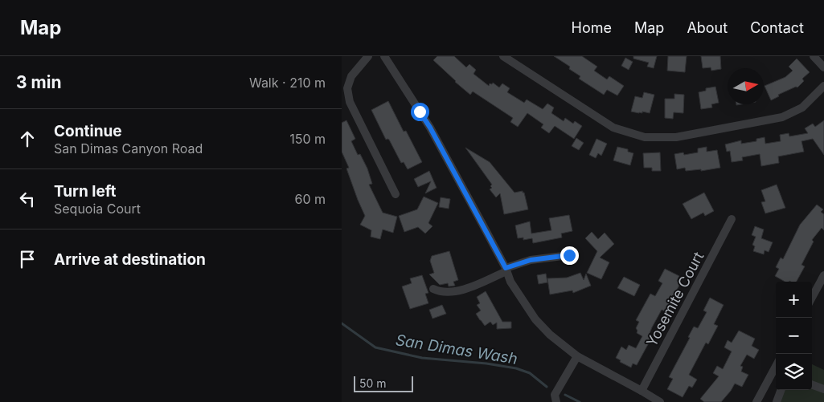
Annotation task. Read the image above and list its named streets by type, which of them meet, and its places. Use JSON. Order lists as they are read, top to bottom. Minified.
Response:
{"streets":{"street":["Yosemite Court"]},"water":["San Dimas Wash"],"scale_bar":"50 m","north":"right","page":{"header":"Map","nav":["Home","Map","About","Contact"],"heading":["3 min","Walk · 210 m"],"list":[["Continue","San Dimas Canyon Road","150 m"],["Turn left","Sequoia Court","60 m"],"Arrive at destination"],"map_buttons":["+","−"],"scale":"50 m"}}
